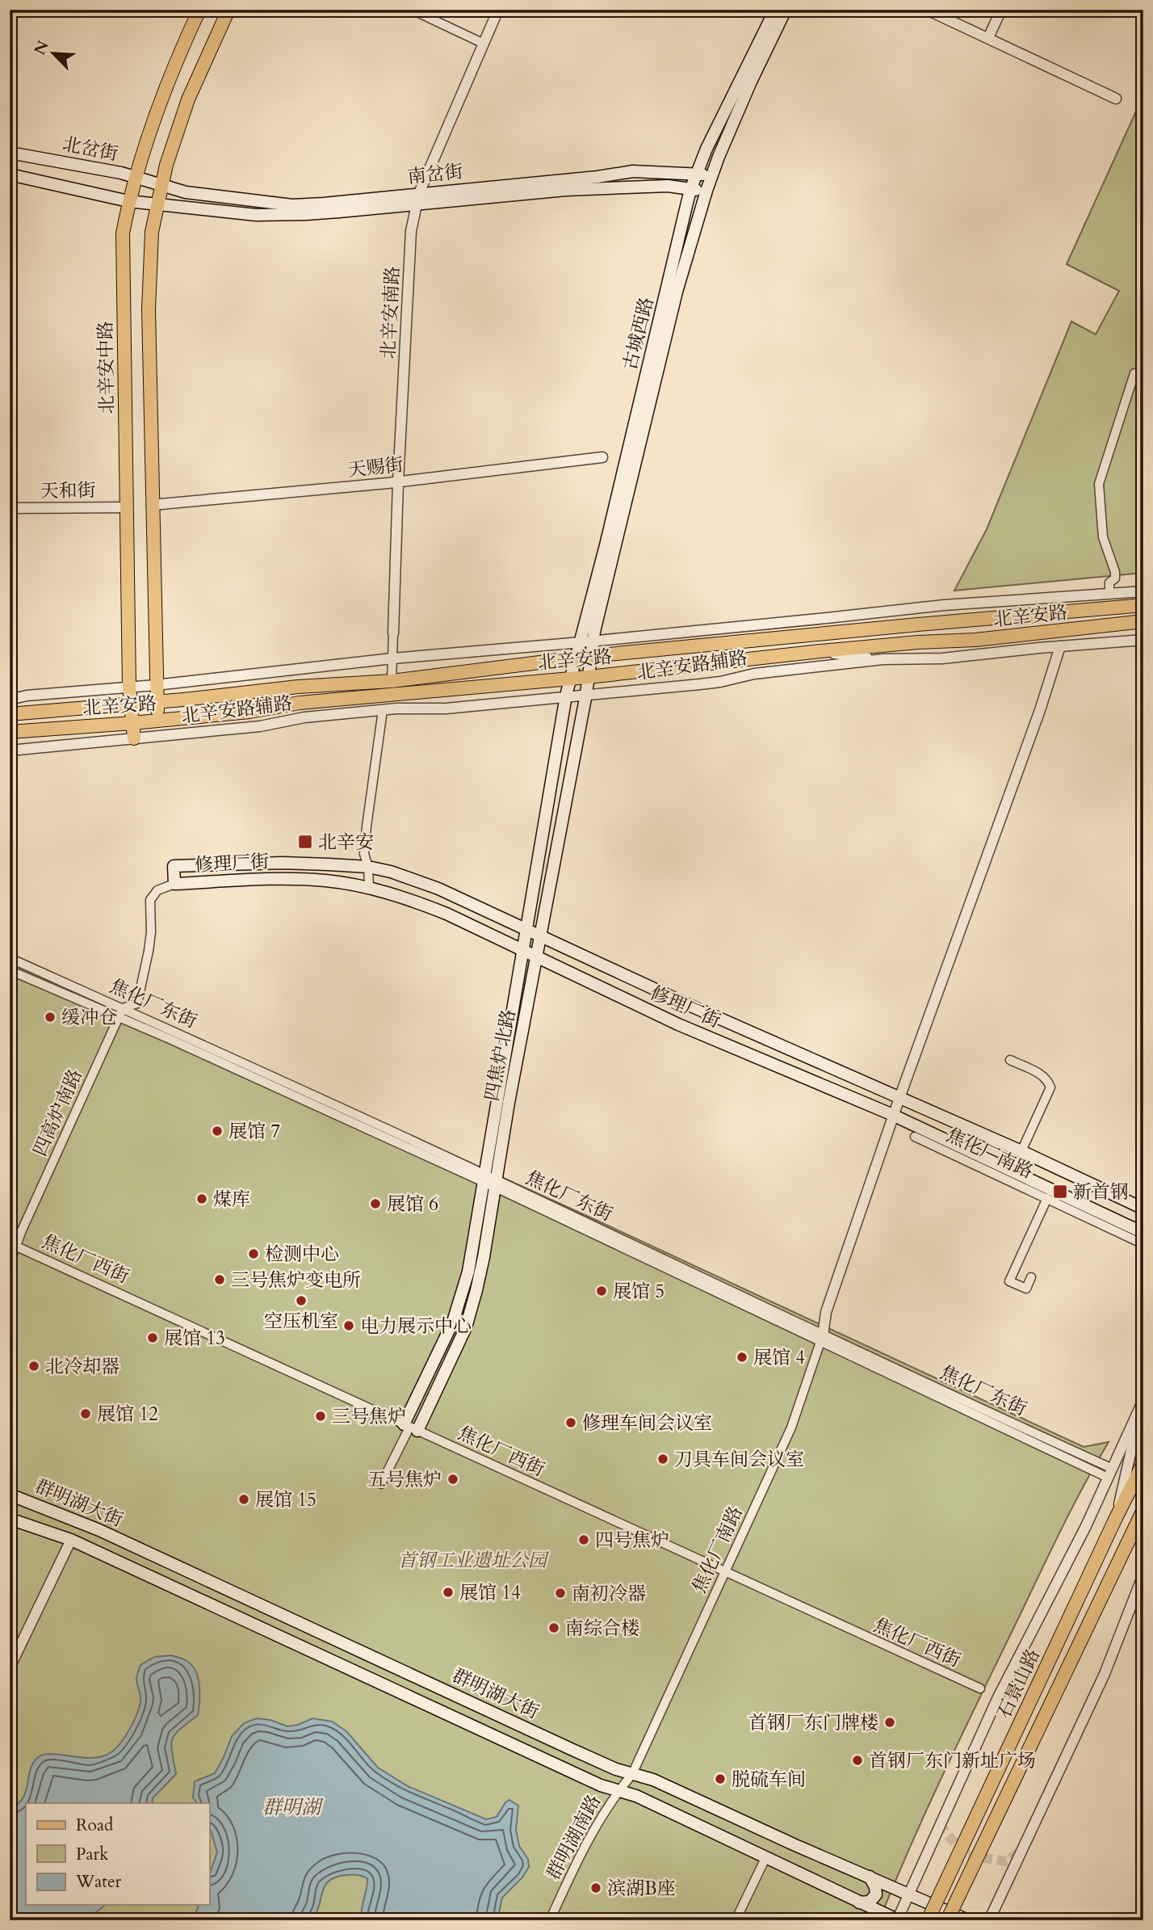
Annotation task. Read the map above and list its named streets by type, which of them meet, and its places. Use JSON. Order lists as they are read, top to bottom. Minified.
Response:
{"streets":{"main road":["北岔街","南岔街","古城西路","北辛安中路","北辛安路","修理厂街","四焦炉北路","群明湖大街","石景山路"],"street":["北辛安南路","天赐街","天和街","北辛安路辅路","焦化厂东街","四高炉南路","焦化厂南路","焦化厂西街","群明湖南路"]},"crossings":[["北岔街","南岔街"],["北岔街","北辛安中路"],["南岔街","北辛安南路"],["南岔街","古城西路"],["北辛安南路","天赐街"],["古城西路","北辛安路"],["古城西路","北辛安路辅路"],["古城西路","四焦炉北路"],["北辛安中路","天和街"],["北辛安中路","北辛安路"],["北辛安中路","北辛安路辅路"],["北辛安路","四焦炉北路"],["北辛安路辅路","四焦炉北路"],["修理厂街","四焦炉北路"],["焦化厂东街","四焦炉北路"],["焦化厂东街","四高炉南路"],["焦化厂东街","焦化厂南路"],["四焦炉北路","焦化厂西街"],["四高炉南路","焦化厂西街"],["焦化厂南路","焦化厂西街"],["焦化厂南路","群明湖大街"],["焦化厂南路","群明湖南路"],["群明湖大街","群明湖南路"]],"water":["群明湖"],"parks":["首钢工业遗址公园"],"places":{"transit":["北辛安","新首钢"],"other":["缓冲仓","展馆 7","煤库","展馆 6","检测中心","三号焦炉变电所","展馆 5","空压机室","电力展示中心","展馆 13","展馆 4","北冷却器","展馆 12","三号焦炉","修理车间会议室","刀具车间会议室","五号焦炉","展馆 15","四号焦炉","展馆 14","南初冷器","南综合楼","首钢厂东门牌楼","首钢厂东门新址广场","脱硫车间","滨湖B座"]},"legend":["Road","Park","Water"],"north":"top left"}
